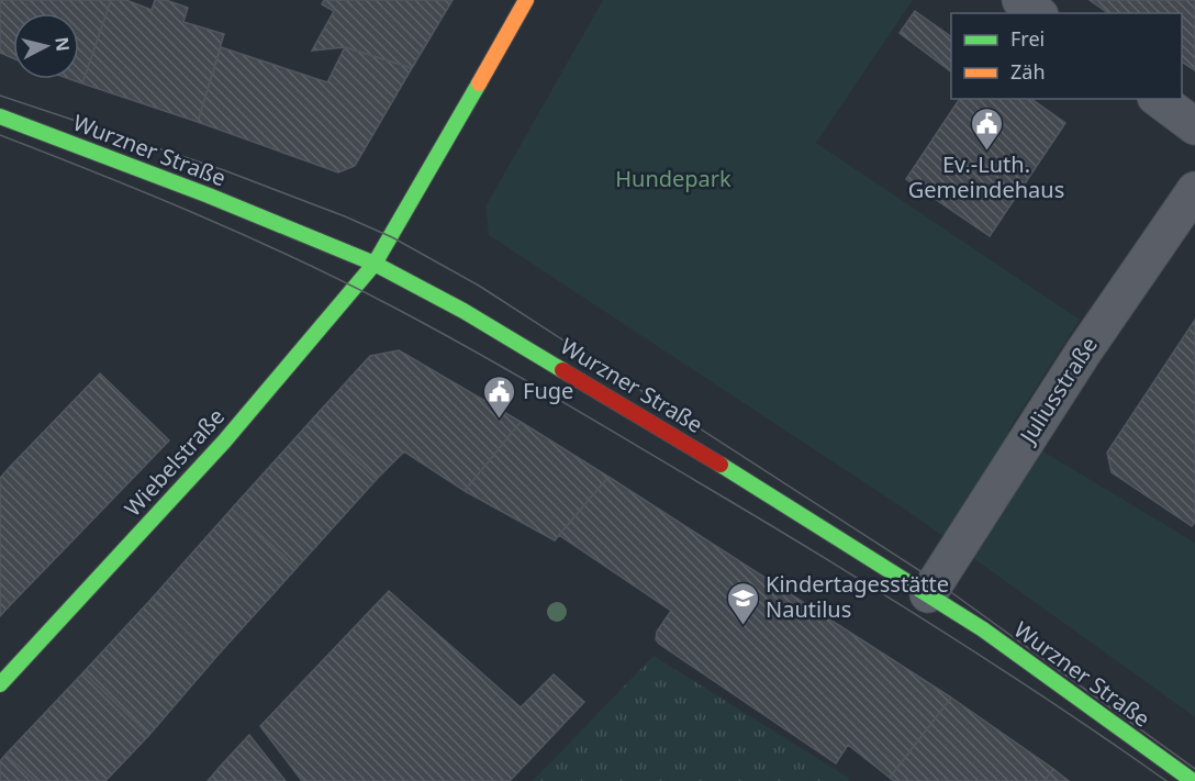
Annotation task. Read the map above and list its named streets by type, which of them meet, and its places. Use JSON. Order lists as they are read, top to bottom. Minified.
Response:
{"streets":{"main road":["Wurzner Straße","Wiebelstraße"],"street":["Juliusstraße"]},"crossings":[["Wurzner Straße","Juliusstraße"],["Wurzner Straße","Wiebelstraße"]],"parks":["Hundepark"],"places":{"public building":["Ev.-Luth. Gemeindehaus","Fuge"],"school or university":["Kindertagesstätte Nautilus"]},"legend":["Frei","Zäh"],"north":"right"}
